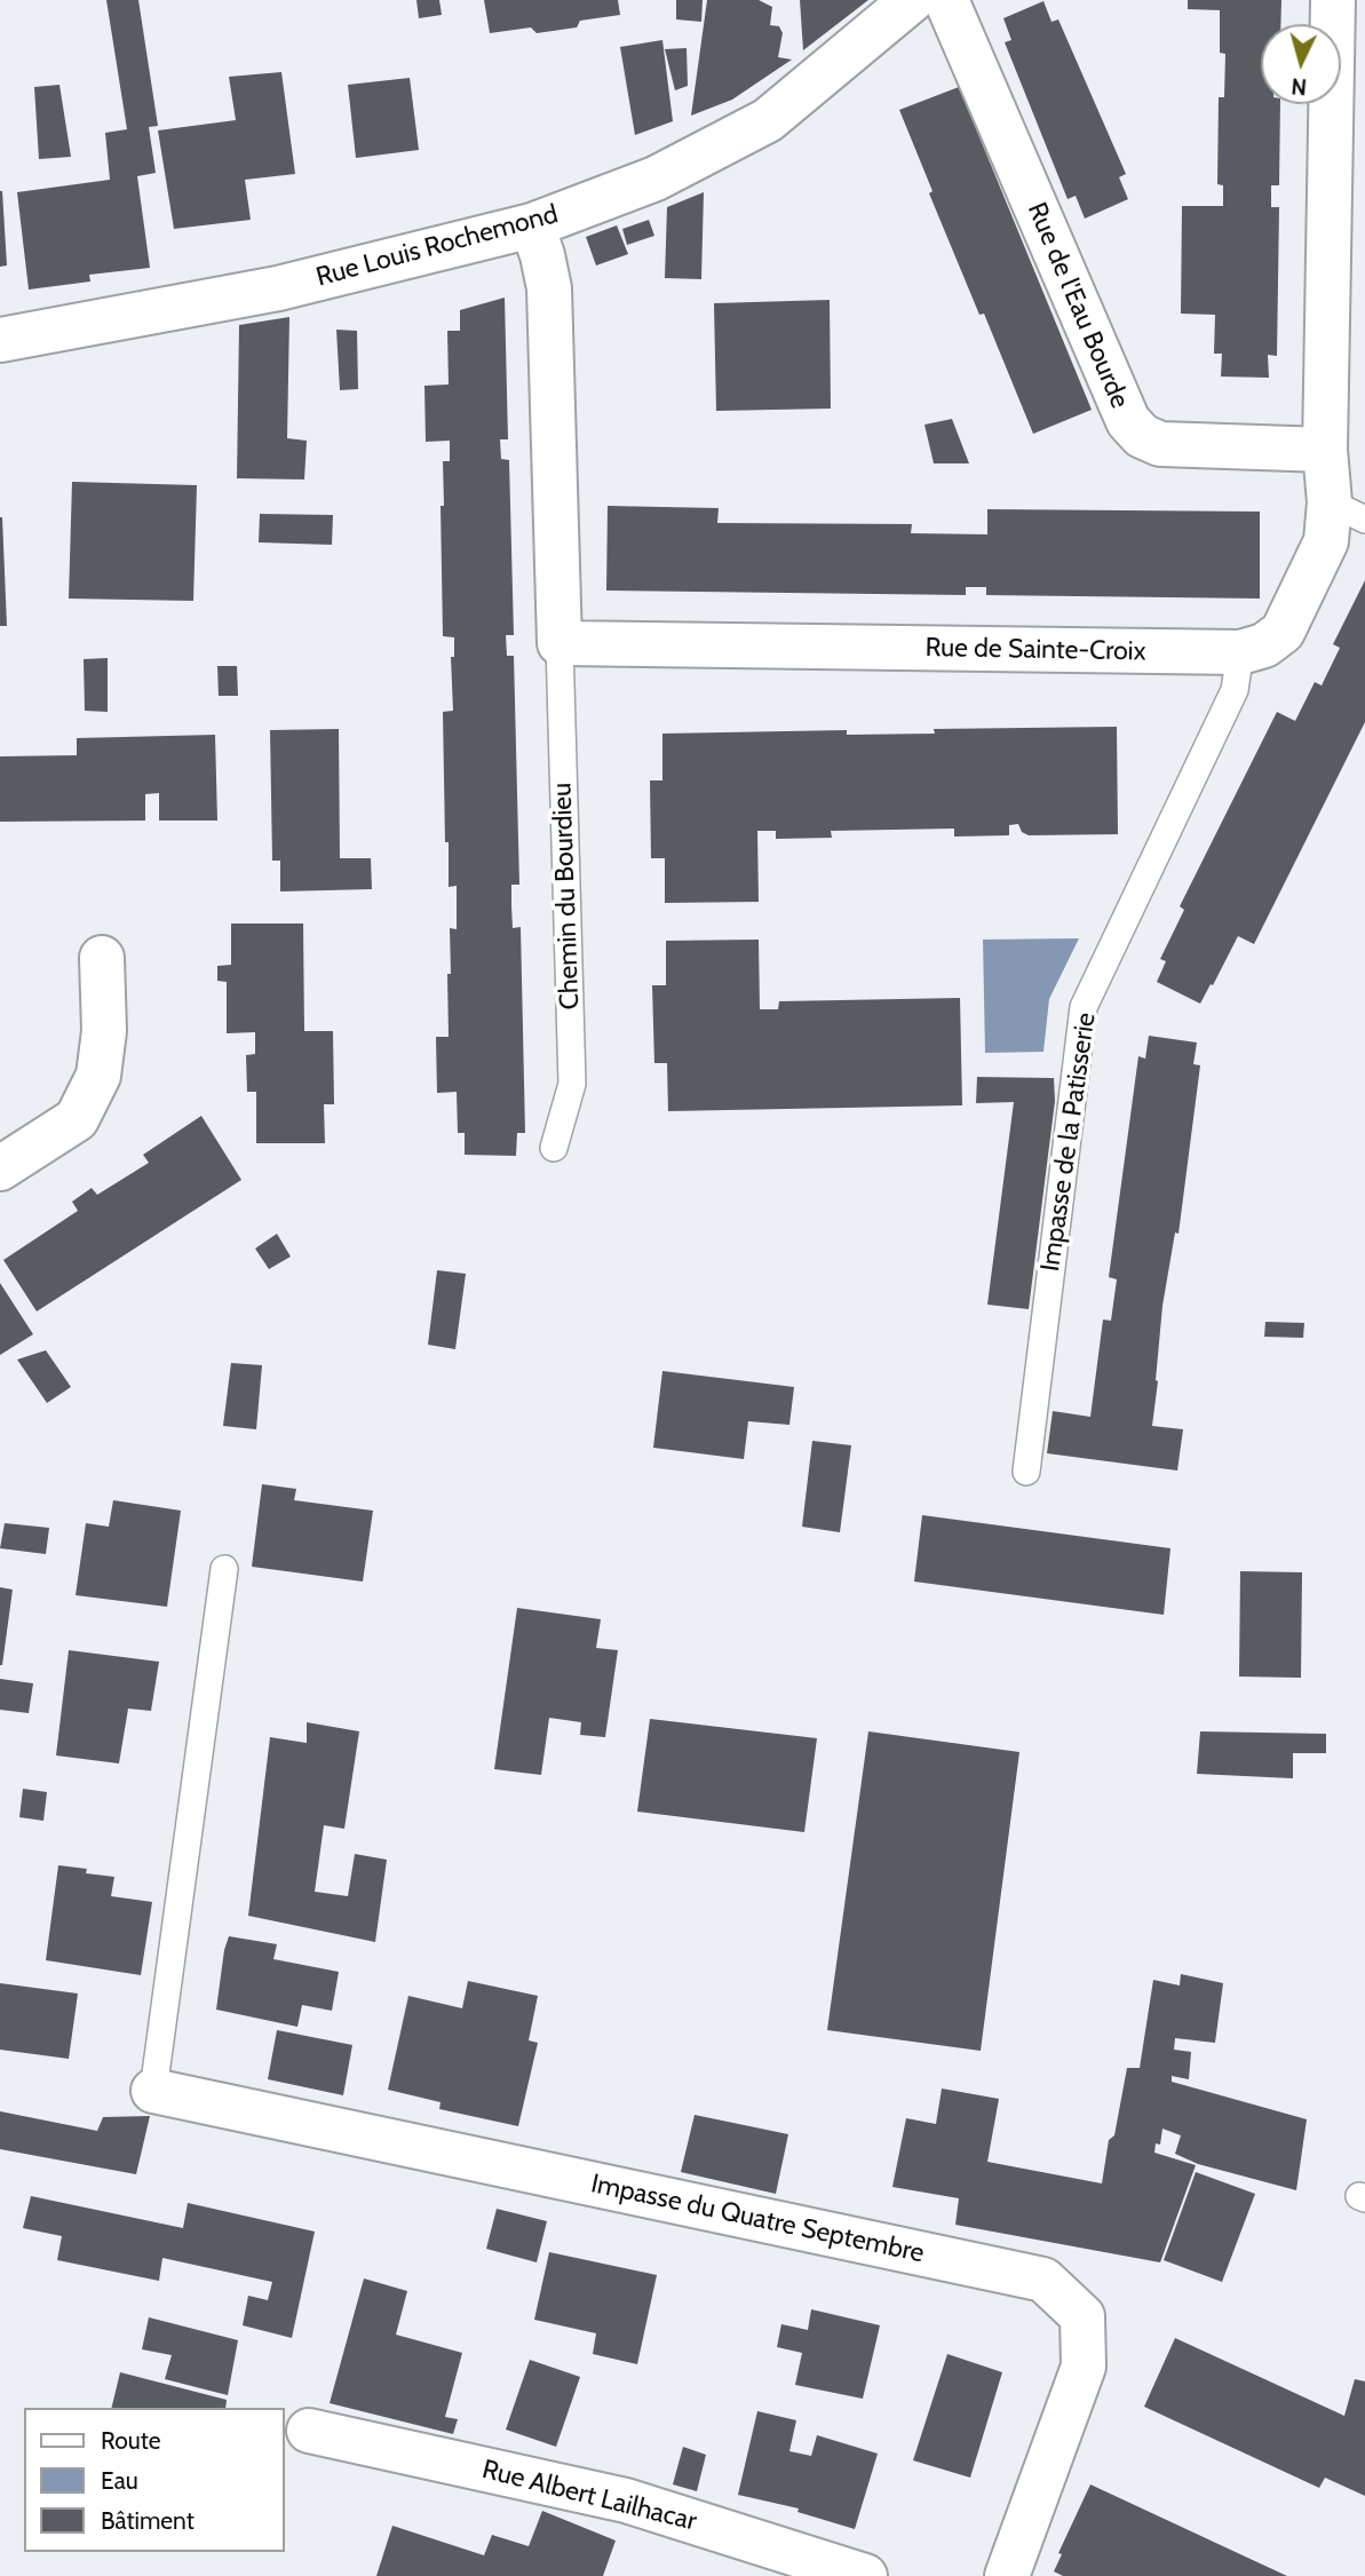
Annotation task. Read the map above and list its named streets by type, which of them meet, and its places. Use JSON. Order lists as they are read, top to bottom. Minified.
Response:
{"streets":{"street":["Rue Louis Rochemond","Rue de l'Eau Bourde","Rue de Sainte-Croix","Impasse du Quatre Septembre","Rue Albert Lailhacar"],"lane":["Chemin du Bourdieu","Impasse de la Patisserie"]},"crossings":[["Rue de l'Eau Bourde","Rue de Sainte-Croix"],["Rue de Sainte-Croix","Chemin du Bourdieu"],["Rue de Sainte-Croix","Impasse de la Patisserie"]],"legend":["Route","Eau","Bâtiment"],"north":"bottom"}
